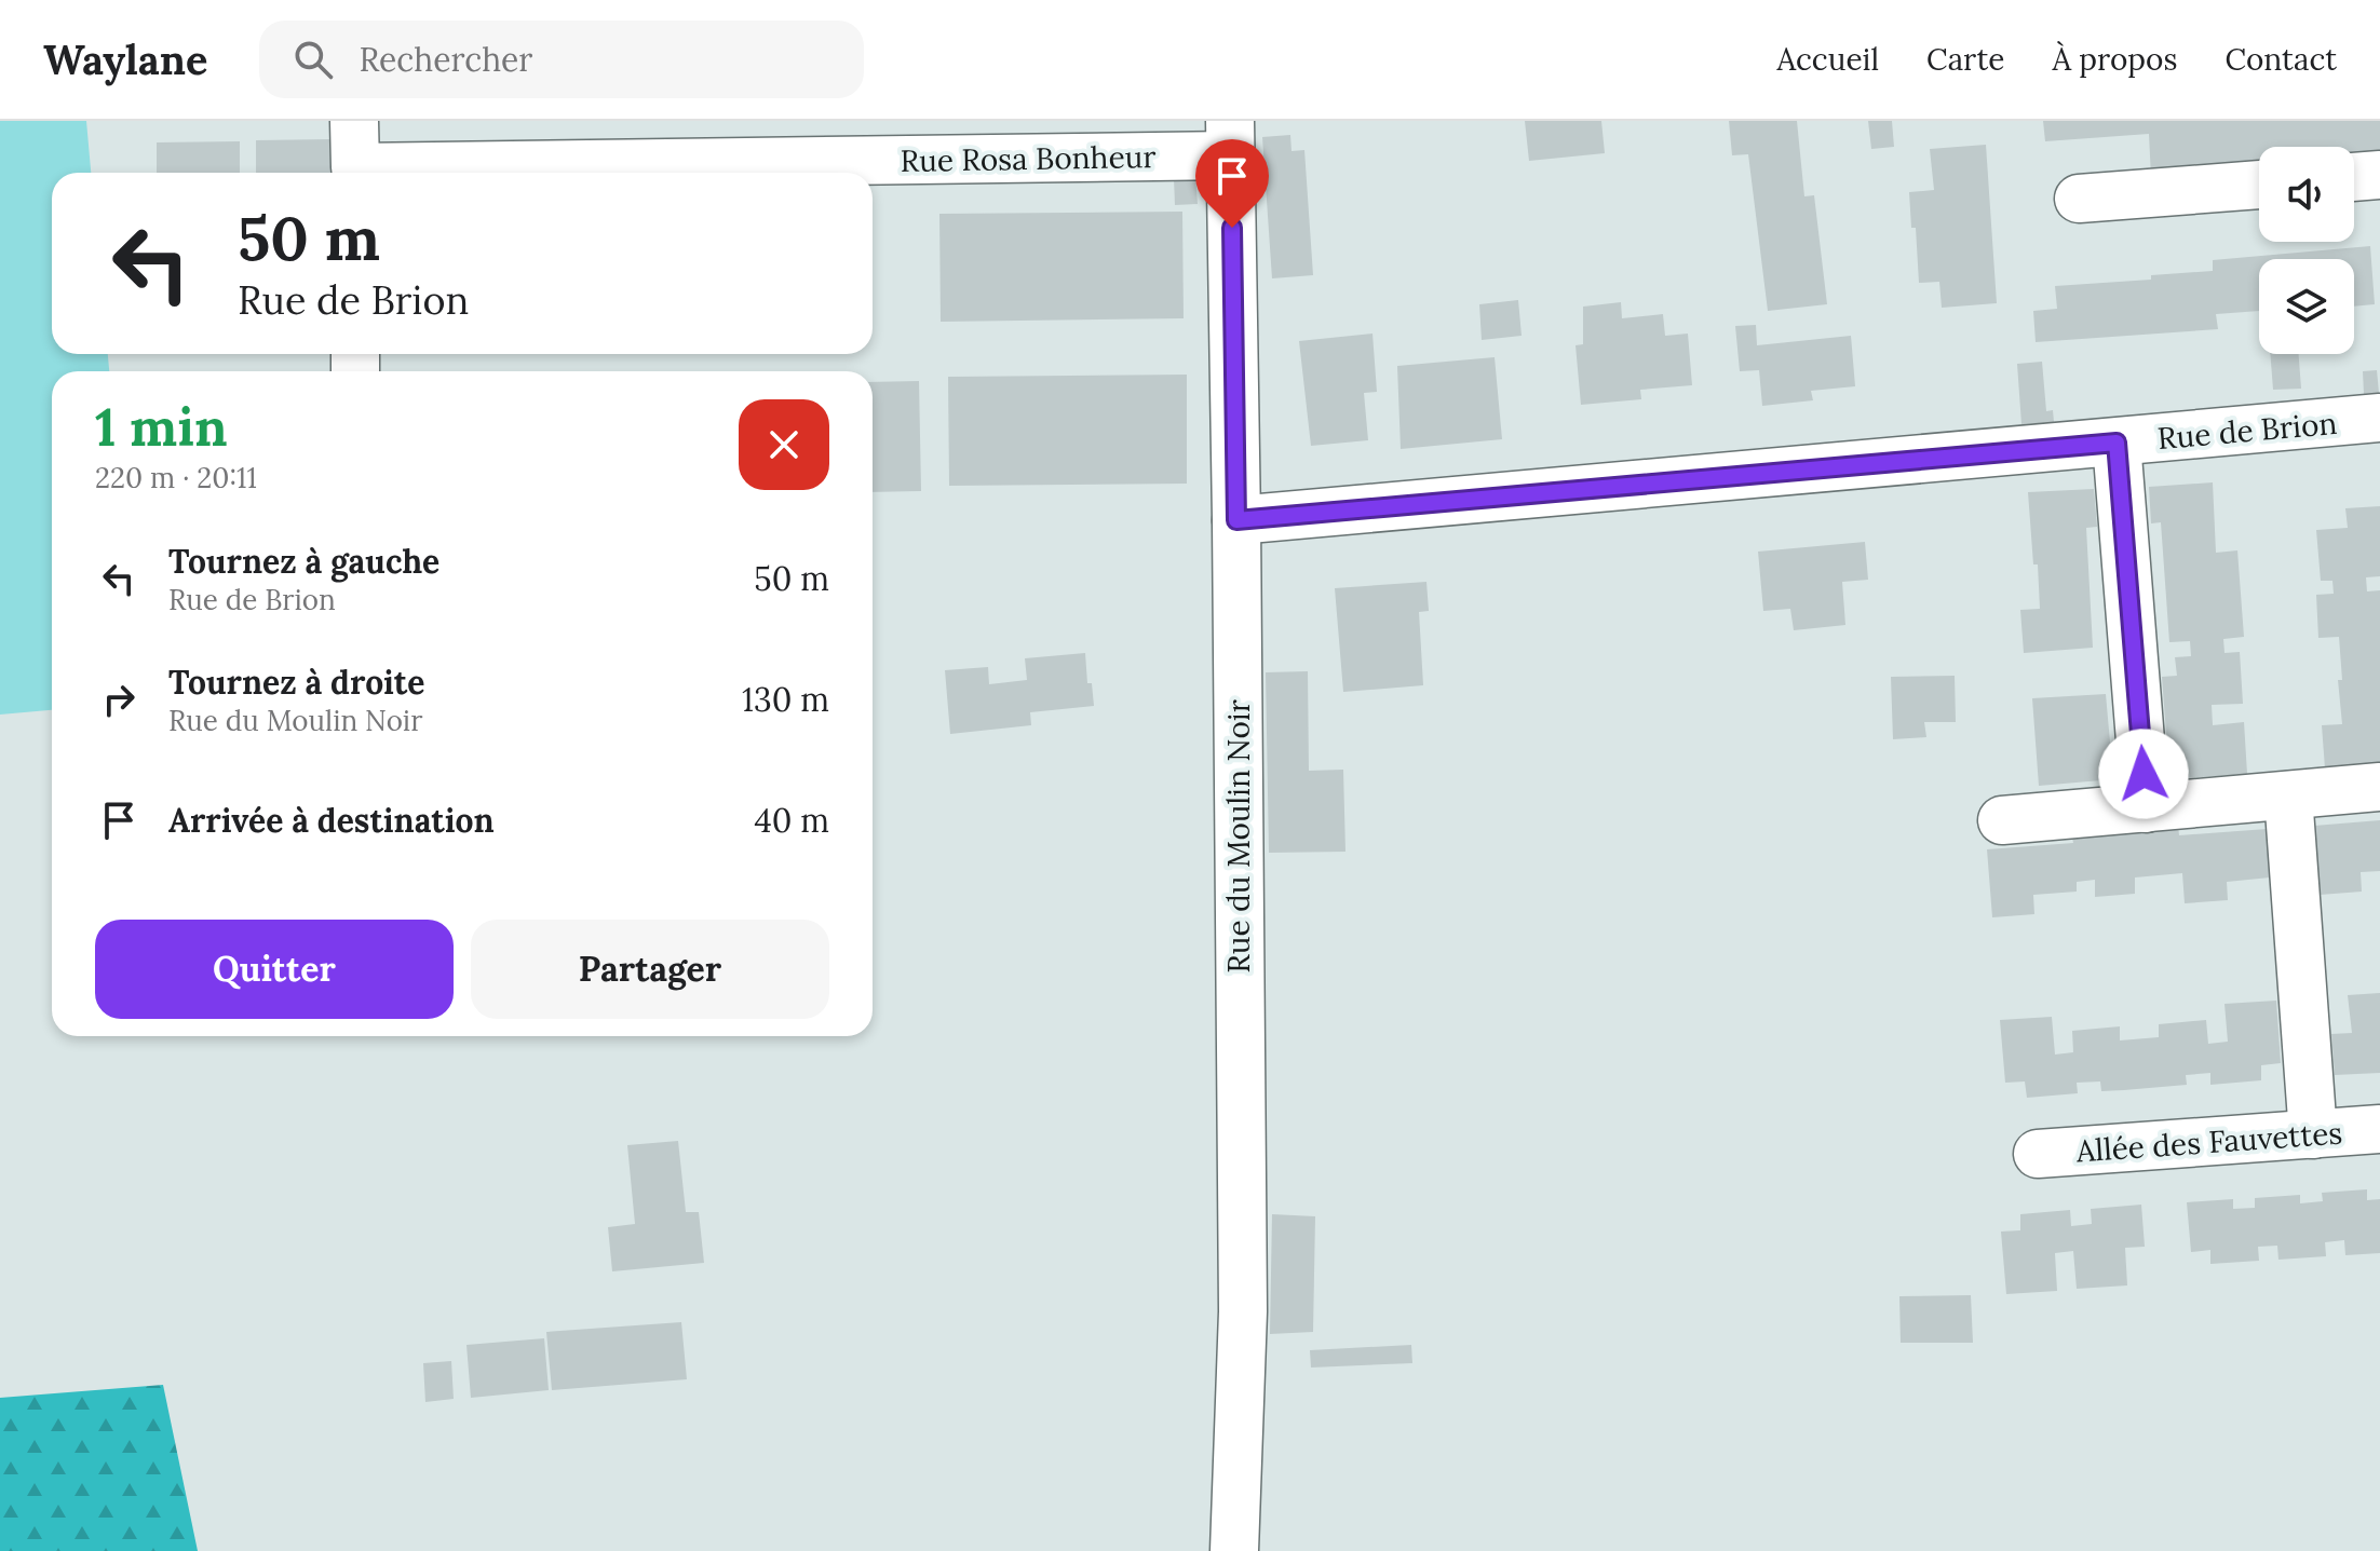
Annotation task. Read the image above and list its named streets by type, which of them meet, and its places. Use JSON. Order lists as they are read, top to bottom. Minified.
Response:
{"streets":{"street":["Rue Rosa Bonheur","Rue de Brion","Rue du Moulin Noir","Allée des Fauvettes"]},"crossings":[["Rue Rosa Bonheur","Rue du Moulin Noir"],["Rue de Brion","Rue du Moulin Noir"]],"page":{"header":"Waylane","search":"Rechercher","nav":["Accueil","Carte","À propos","Contact"],"turn":["50 m","Rue de Brion"],"heading":["1 min","220 m · 20:11"],"list":[{"name":"Tournez à gauche","note":"Rue de Brion","value":"50 m"},{"name":"Tournez à droite","note":"Rue du Moulin Noir","value":"130 m"},{"name":"Arrivée à destination","value":"40 m"}],"buttons":["Quitter","Partager"]}}
